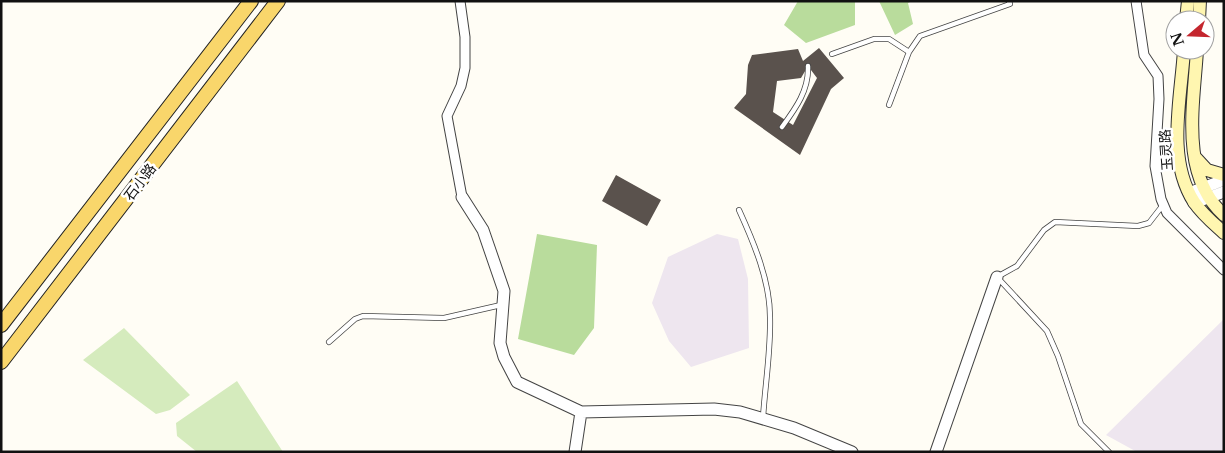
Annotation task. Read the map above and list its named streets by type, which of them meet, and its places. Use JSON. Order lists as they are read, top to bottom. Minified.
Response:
{"streets":{"main road":["玉灵路","石小路"]},"north":"left"}
